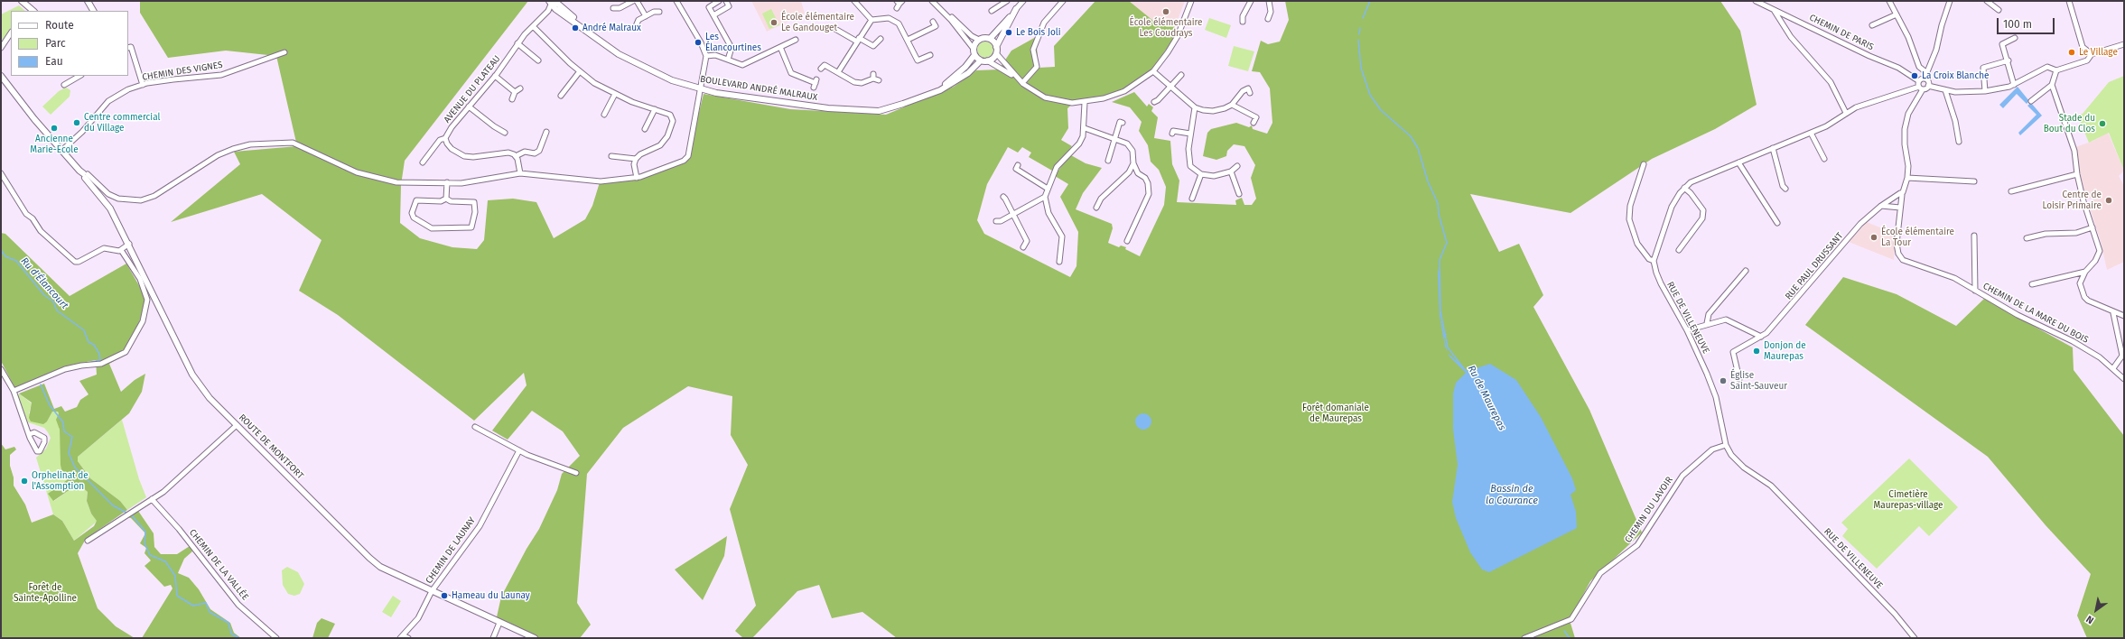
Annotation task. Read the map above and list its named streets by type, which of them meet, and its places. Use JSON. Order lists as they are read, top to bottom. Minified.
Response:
{"streets":{"street":["CHEMIN DE PARIS","CHEMIN DES VIGNES","BOULEVARD ANDRÉ MALRAUX","AVENUE DU PLATEAU","RUE PAUL DRUSSANT","CHEMIN DE LA MARE DU BOIS","RUE DE VILLENEUVE","ROUTE DE MONTFORT","CHEMIN DU LAVOIR","CHEMIN DE LAUNAY","CHEMIN DE LA VALLÉE"]},"crossings":[["CHEMIN DES VIGNES","ROUTE DE MONTFORT"],["BOULEVARD ANDRÉ MALRAUX","AVENUE DU PLATEAU"],["RUE PAUL DRUSSANT","CHEMIN DE LA MARE DU BOIS"],["RUE DE VILLENEUVE","CHEMIN DU LAVOIR"],["ROUTE DE MONTFORT","CHEMIN DE LAUNAY"]],"water":["Ru d'Élancourt","Ru de Maurepas","Bassin de la Courance"],"parks":["Forêt domaniale de Maurepas","Cimetière Maurepas-village","Forêt de Sainte-Apolline"],"places":["École élémentaire Les Coudrays","École élémentaire Le Gandouget","André Malraux","Le Bois Joli","Les Élancourtines","Le Village","La Croix Blanche","Centre commercial du Village","Stade du Bout du Clos","Ancienne Marie-Ecole","Centre de Loisir Primaire","École élémentaire La Tour","Donjon de Maurepas","Église Saint-Sauveur","Orphelinat de l'Assomption","Hameau du Launay"],"legend":["Route","Parc","Eau"],"scale_bar":"100 m","north":"bottom left"}
